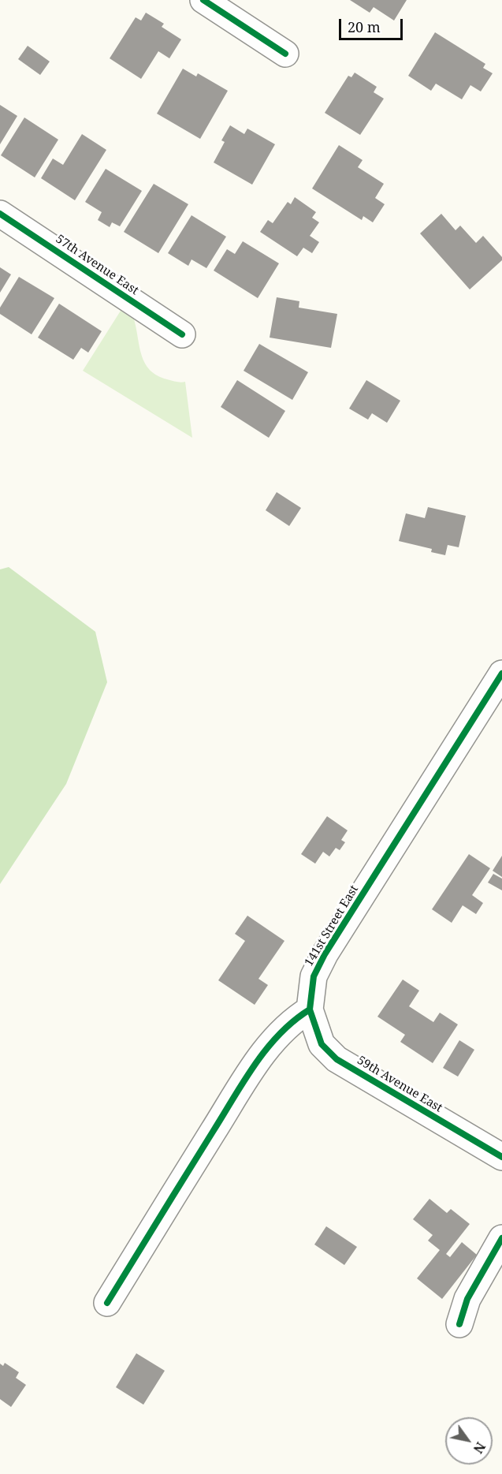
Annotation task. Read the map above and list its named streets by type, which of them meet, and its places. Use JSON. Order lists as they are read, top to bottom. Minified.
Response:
{"streets":{"street":["57th Avenue East","141st Street East","59th Avenue East"]},"crossings":[["141st Street East","59th Avenue East"]],"scale_bar":"20 m","north":"bottom right"}
